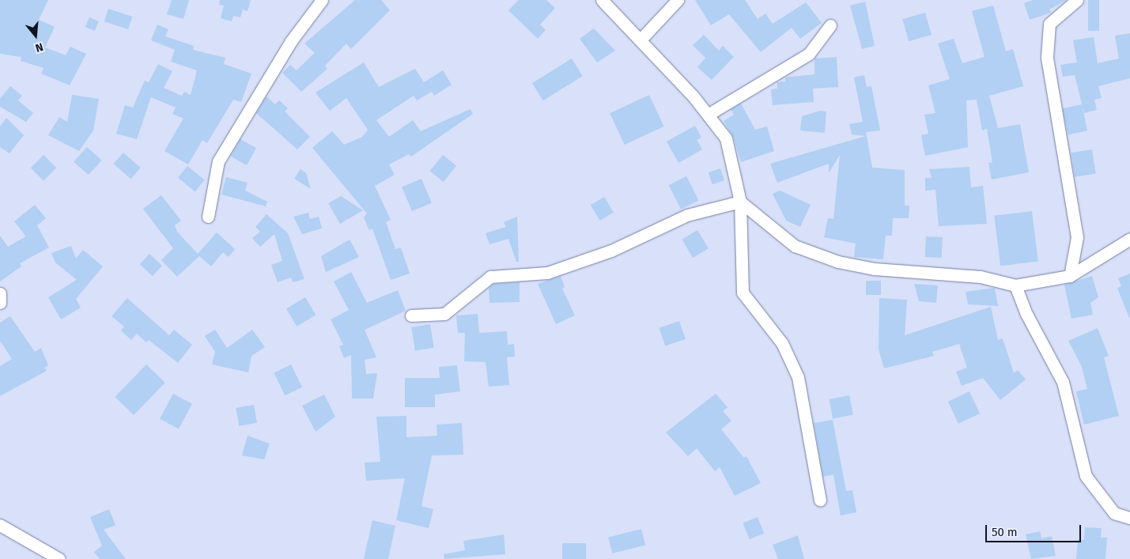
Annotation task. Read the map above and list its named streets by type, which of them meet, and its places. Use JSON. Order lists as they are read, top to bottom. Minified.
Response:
{"scale_bar":"50 m","north":"bottom"}
